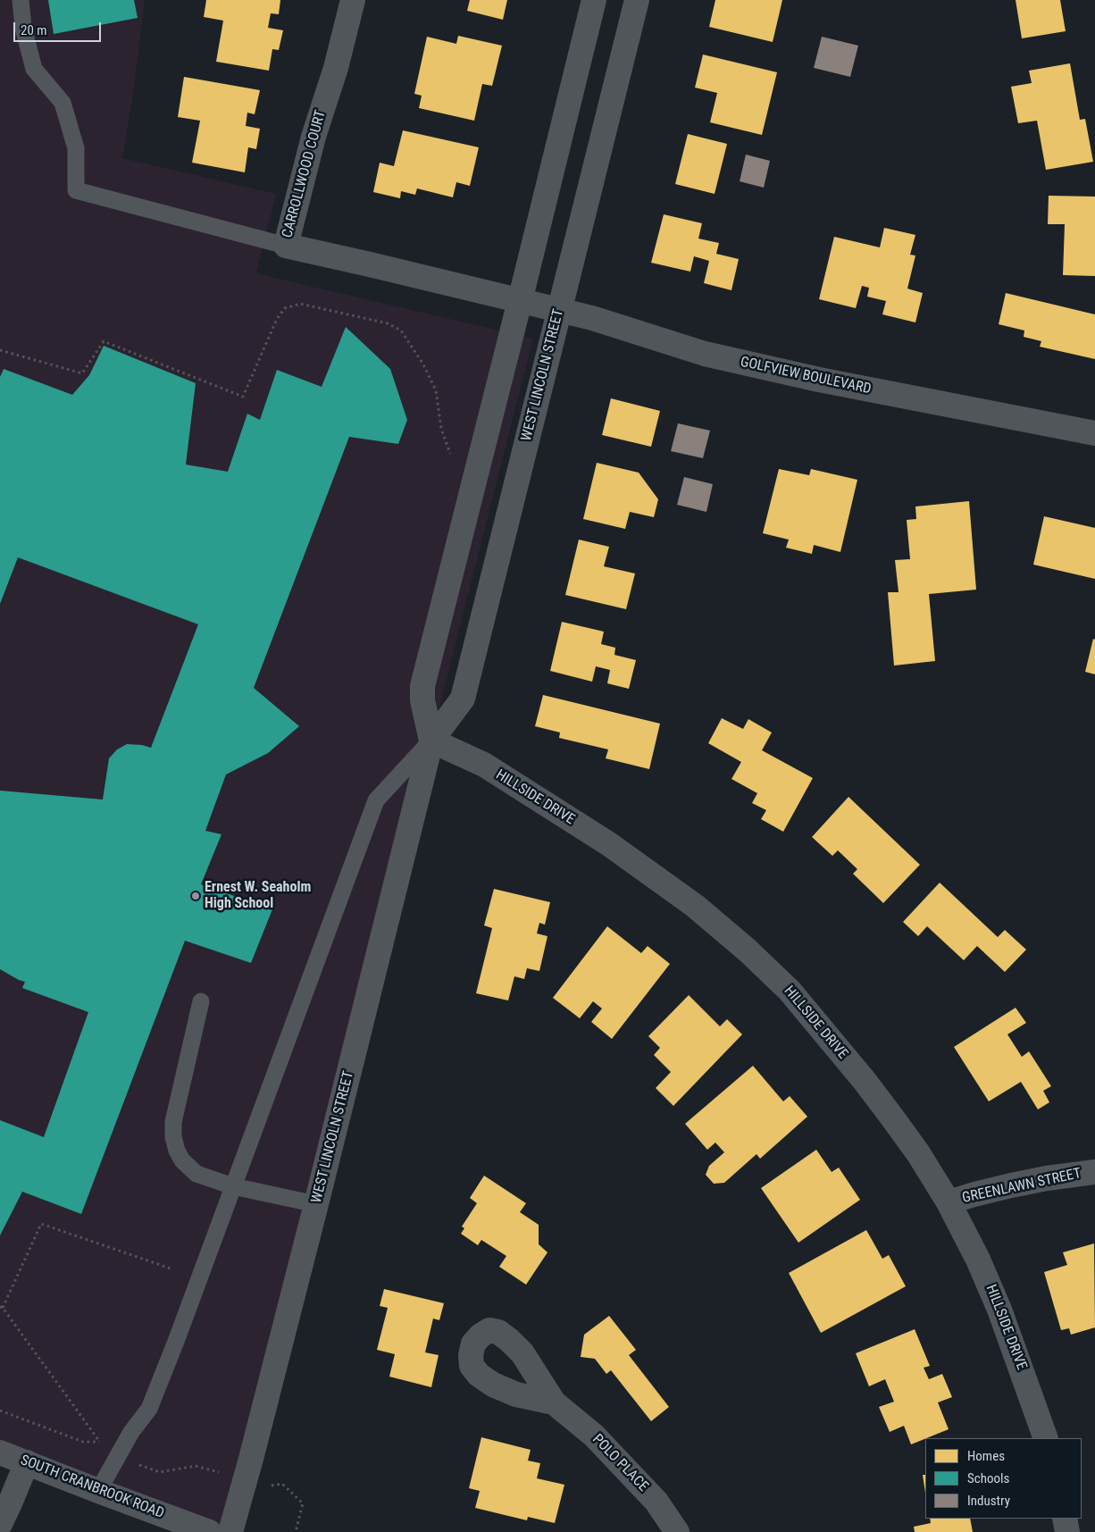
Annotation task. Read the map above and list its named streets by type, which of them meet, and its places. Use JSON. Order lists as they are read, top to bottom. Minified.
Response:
{"streets":{"street":["CARROLLWOOD COURT","WEST LINCOLN STREET","GOLFVIEW BOULEVARD","HILLSIDE DRIVE","GREENLAWN STREET","POLO PLACE","SOUTH CRANBROOK ROAD"]},"crossings":[["CARROLLWOOD COURT","WEST LINCOLN STREET"],["CARROLLWOOD COURT","GOLFVIEW BOULEVARD"],["WEST LINCOLN STREET","GOLFVIEW BOULEVARD"],["WEST LINCOLN STREET","HILLSIDE DRIVE"],["HILLSIDE DRIVE","GREENLAWN STREET"]],"places":["Ernest W. Seaholm High School"],"legend":["Homes","Schools","Industry"],"scale_bar":"20 m"}
